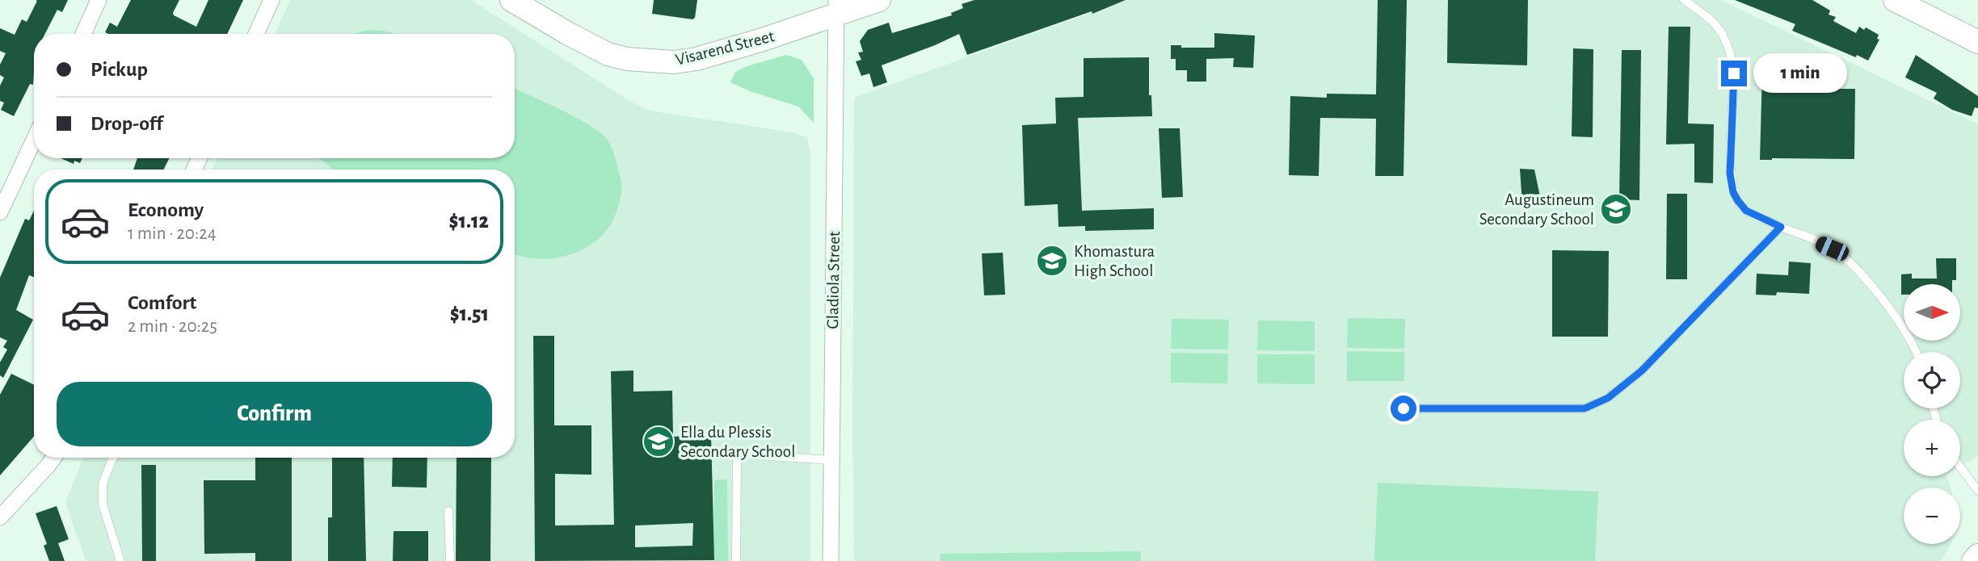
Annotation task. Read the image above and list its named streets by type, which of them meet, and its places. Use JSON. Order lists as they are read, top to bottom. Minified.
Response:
{"streets":{"street":["Visarend Street","Gladiola Street"]},"crossings":[["Visarend Street","Gladiola Street"]],"places":{"school or university":["Augustineum Secondary School","Khomastura High School","Ella du Plessis Secondary School"]},"north":"right","page":{"banner":["Pickup","Drop-off"],"bubble":"1 min","list":[{"name":"Economy","note":"1 min · 20:24","value":"$1.12"},{"name":"Comfort","note":"2 min · 20:25","value":"$1.51"}],"map_buttons":["+","−"],"buttons":"Confirm"}}
